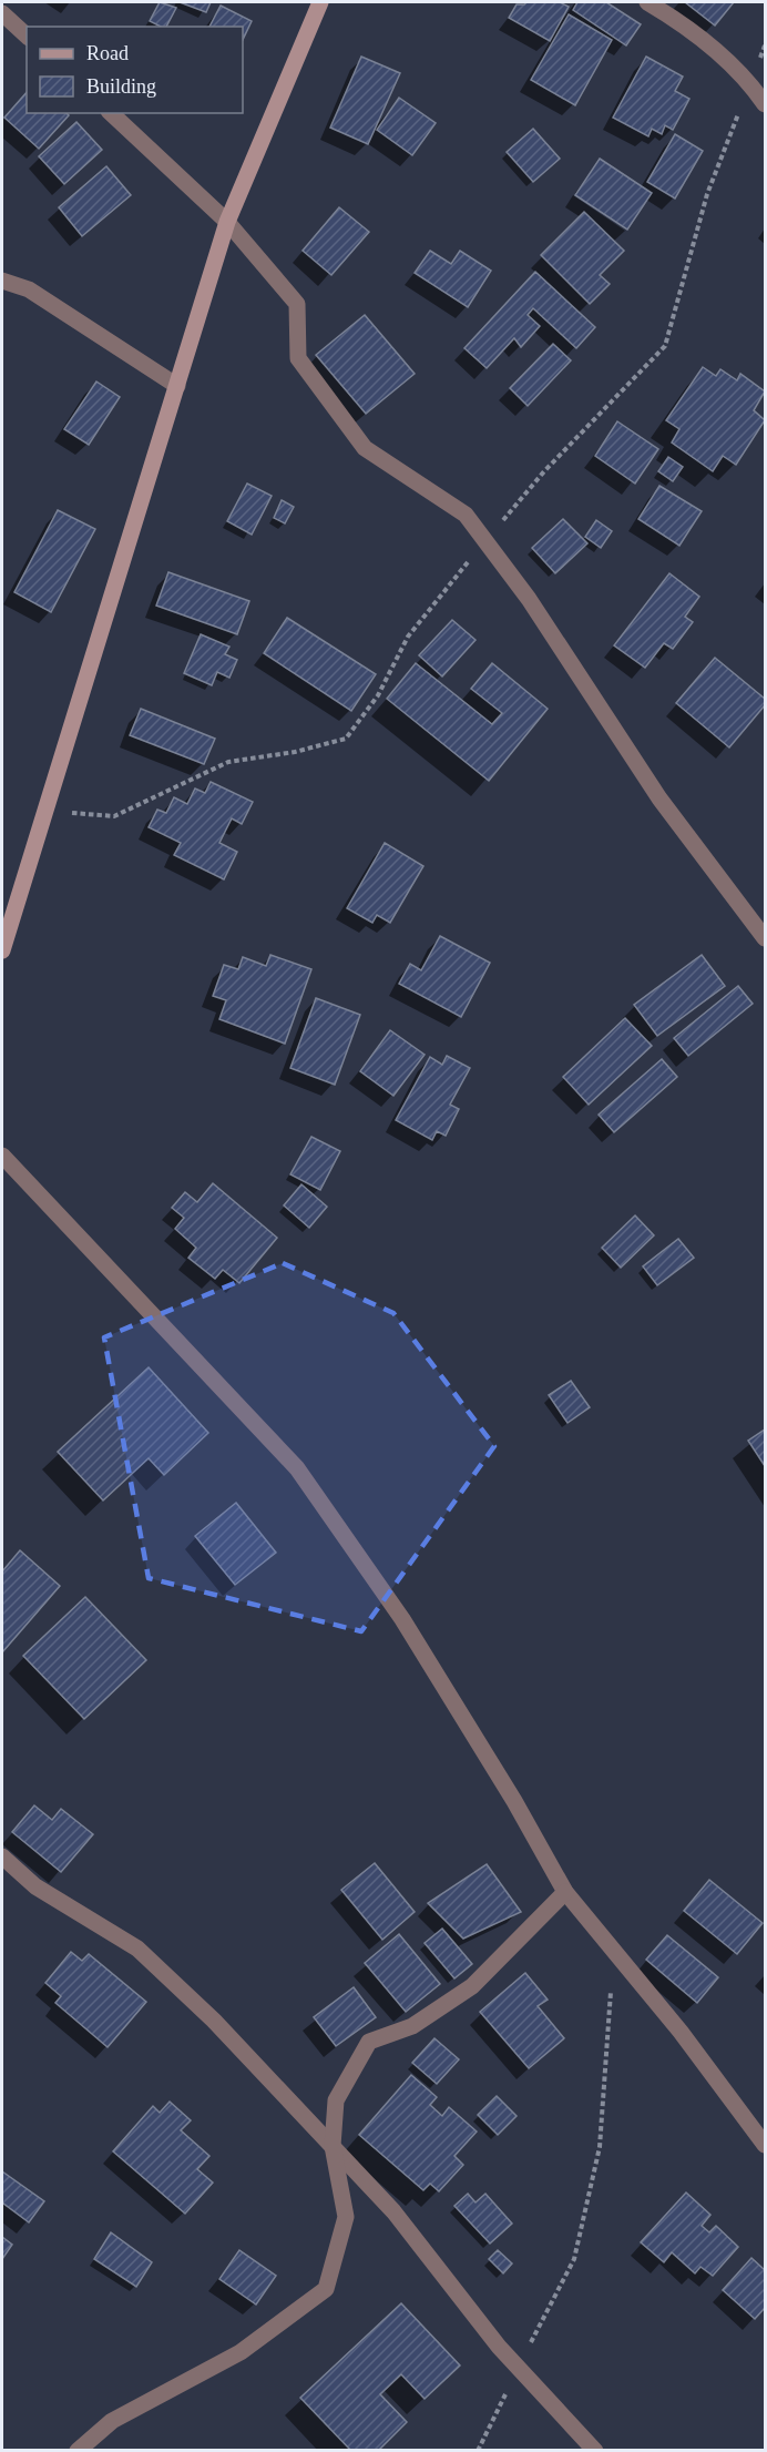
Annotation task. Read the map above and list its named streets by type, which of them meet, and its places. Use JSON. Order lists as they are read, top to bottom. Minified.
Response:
{"legend":["Road","Building"]}
